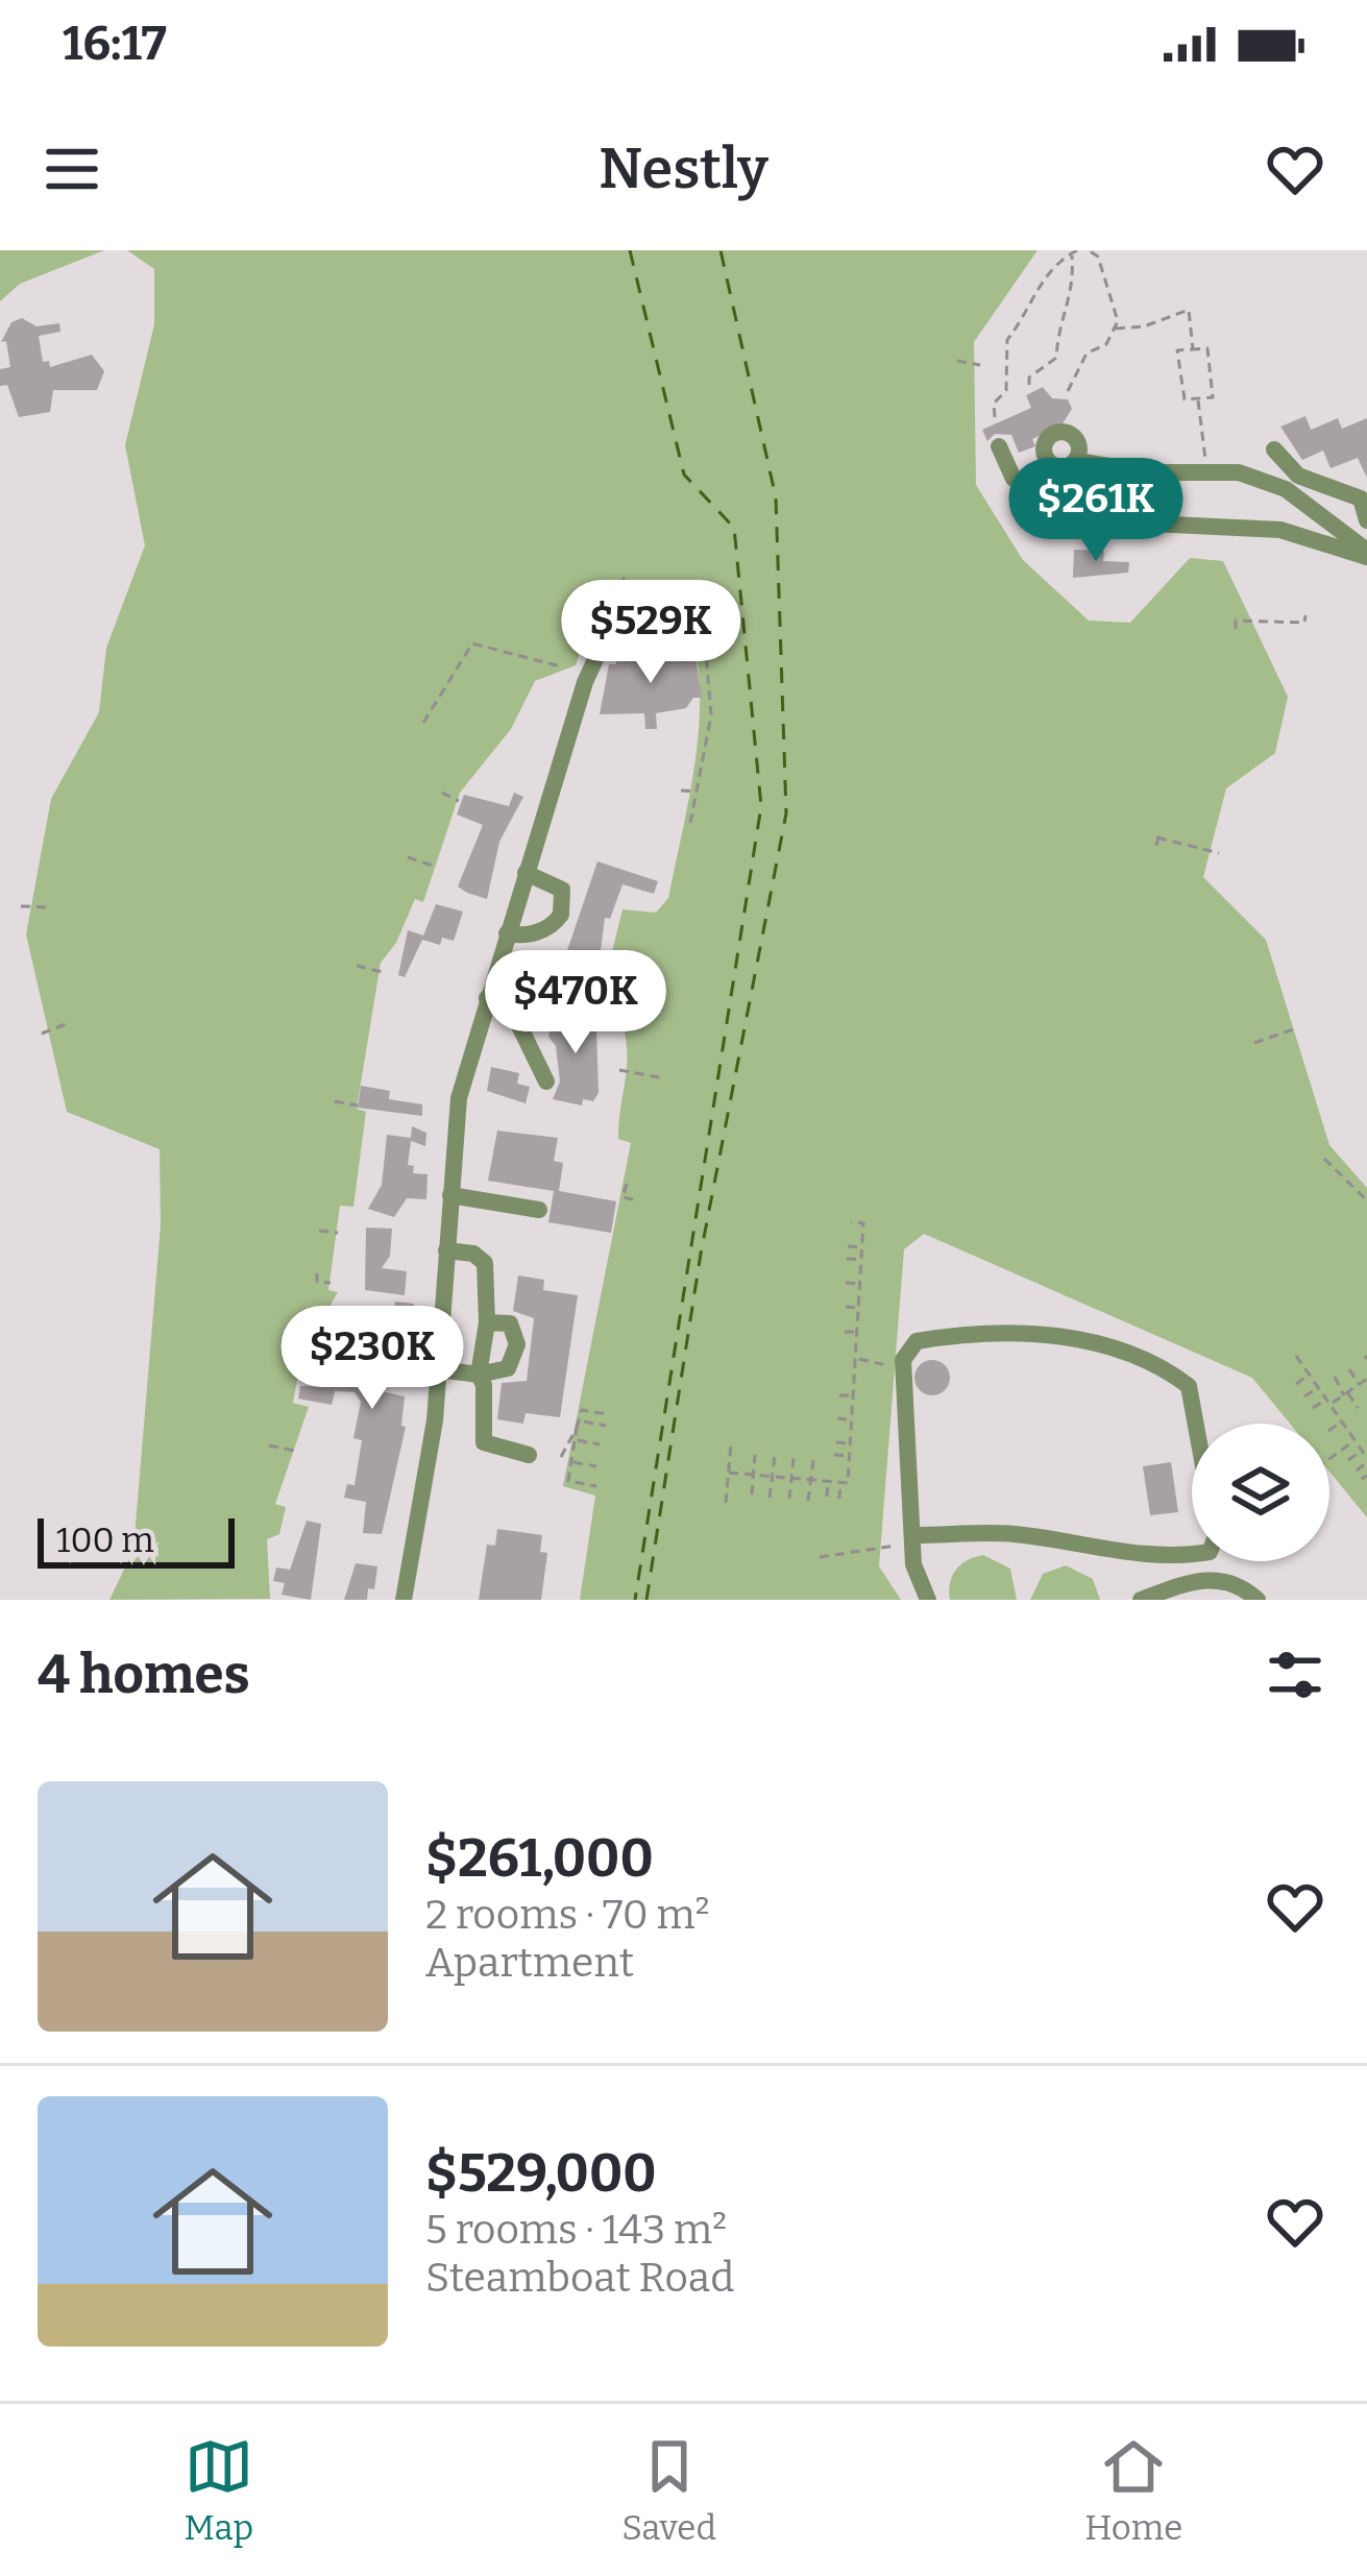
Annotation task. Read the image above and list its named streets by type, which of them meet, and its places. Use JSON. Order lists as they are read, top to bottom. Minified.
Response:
{"scale_bar":"100 m","page":{"status":"16:17","header":"Nestly","price":["$261K","$529K","$470K","$230K"],"scale":"100 m","heading":"4 homes","list":[{"name":"$261,000","note":"2 rooms · 70 m² · Apartment"},{"name":"$529,000","note":"5 rooms · 143 m² · Steamboat Road"}],"tabs":["Map","Saved","Home"]}}
